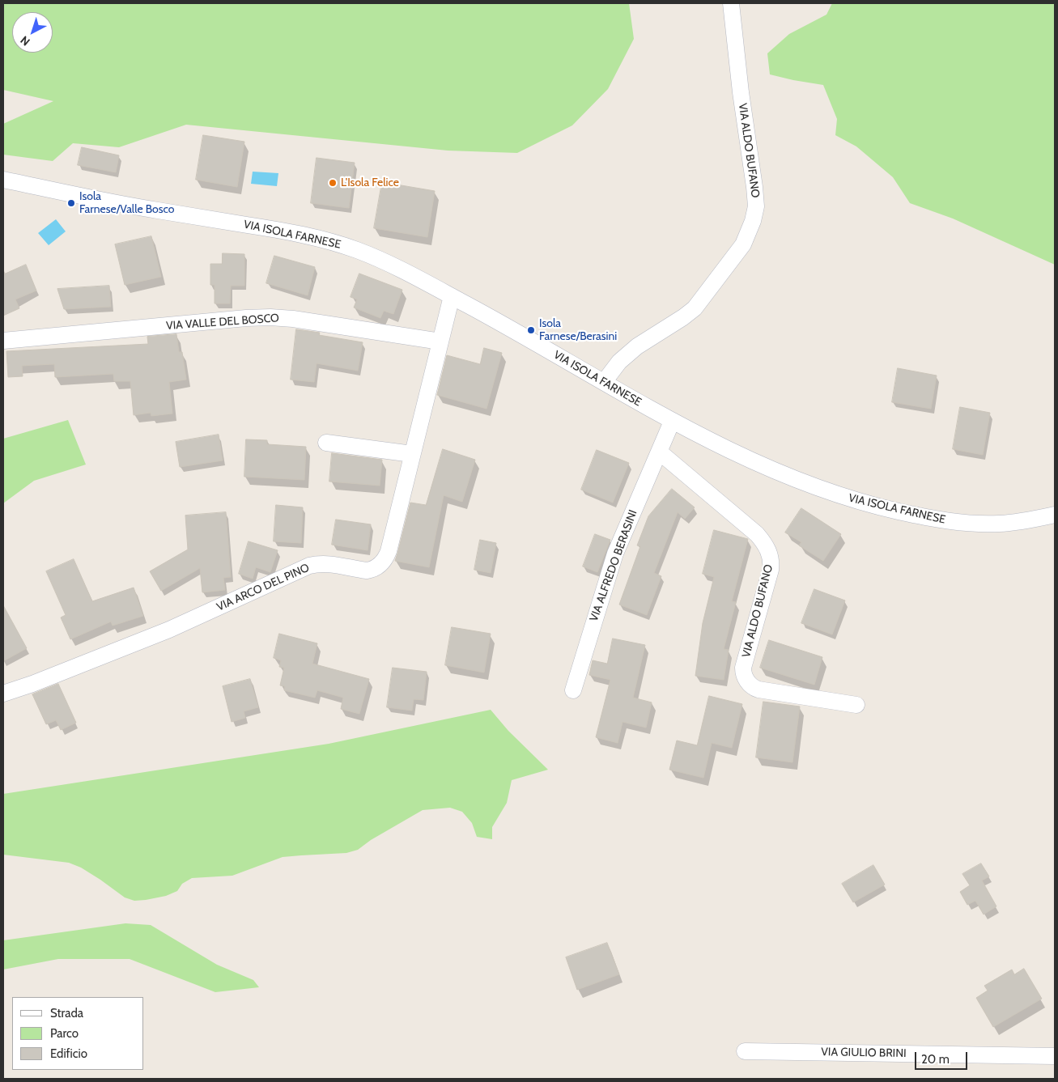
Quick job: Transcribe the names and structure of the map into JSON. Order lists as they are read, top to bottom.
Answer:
{
  "streets": {
    "street": [
      "VIA ALDO BUFANO",
      "VIA ISOLA FARNESE",
      "VIA VALLE DEL BOSCO",
      "VIA ALFREDO BERASINI",
      "VIA ARCO DEL PINO",
      "VIA GIULIO BRINI"
    ]
  },
  "crossings": [
    ["VIA ALDO BUFANO", "VIA ISOLA FARNESE"],
    ["VIA ALDO BUFANO", "VIA ALFREDO BERASINI"],
    ["VIA ISOLA FARNESE", "VIA ALFREDO BERASINI"],
    ["VIA ISOLA FARNESE", "VIA ARCO DEL PINO"],
    ["VIA VALLE DEL BOSCO", "VIA ARCO DEL PINO"]
  ],
  "places": ["L'Isola Felice", "Isola Farnese/Valle Bosco", "Isola Farnese/Berasini"],
  "legend": ["Strada", "Parco", "Edificio"],
  "scale_bar": "20 m",
  "north": "bottom left"
}
